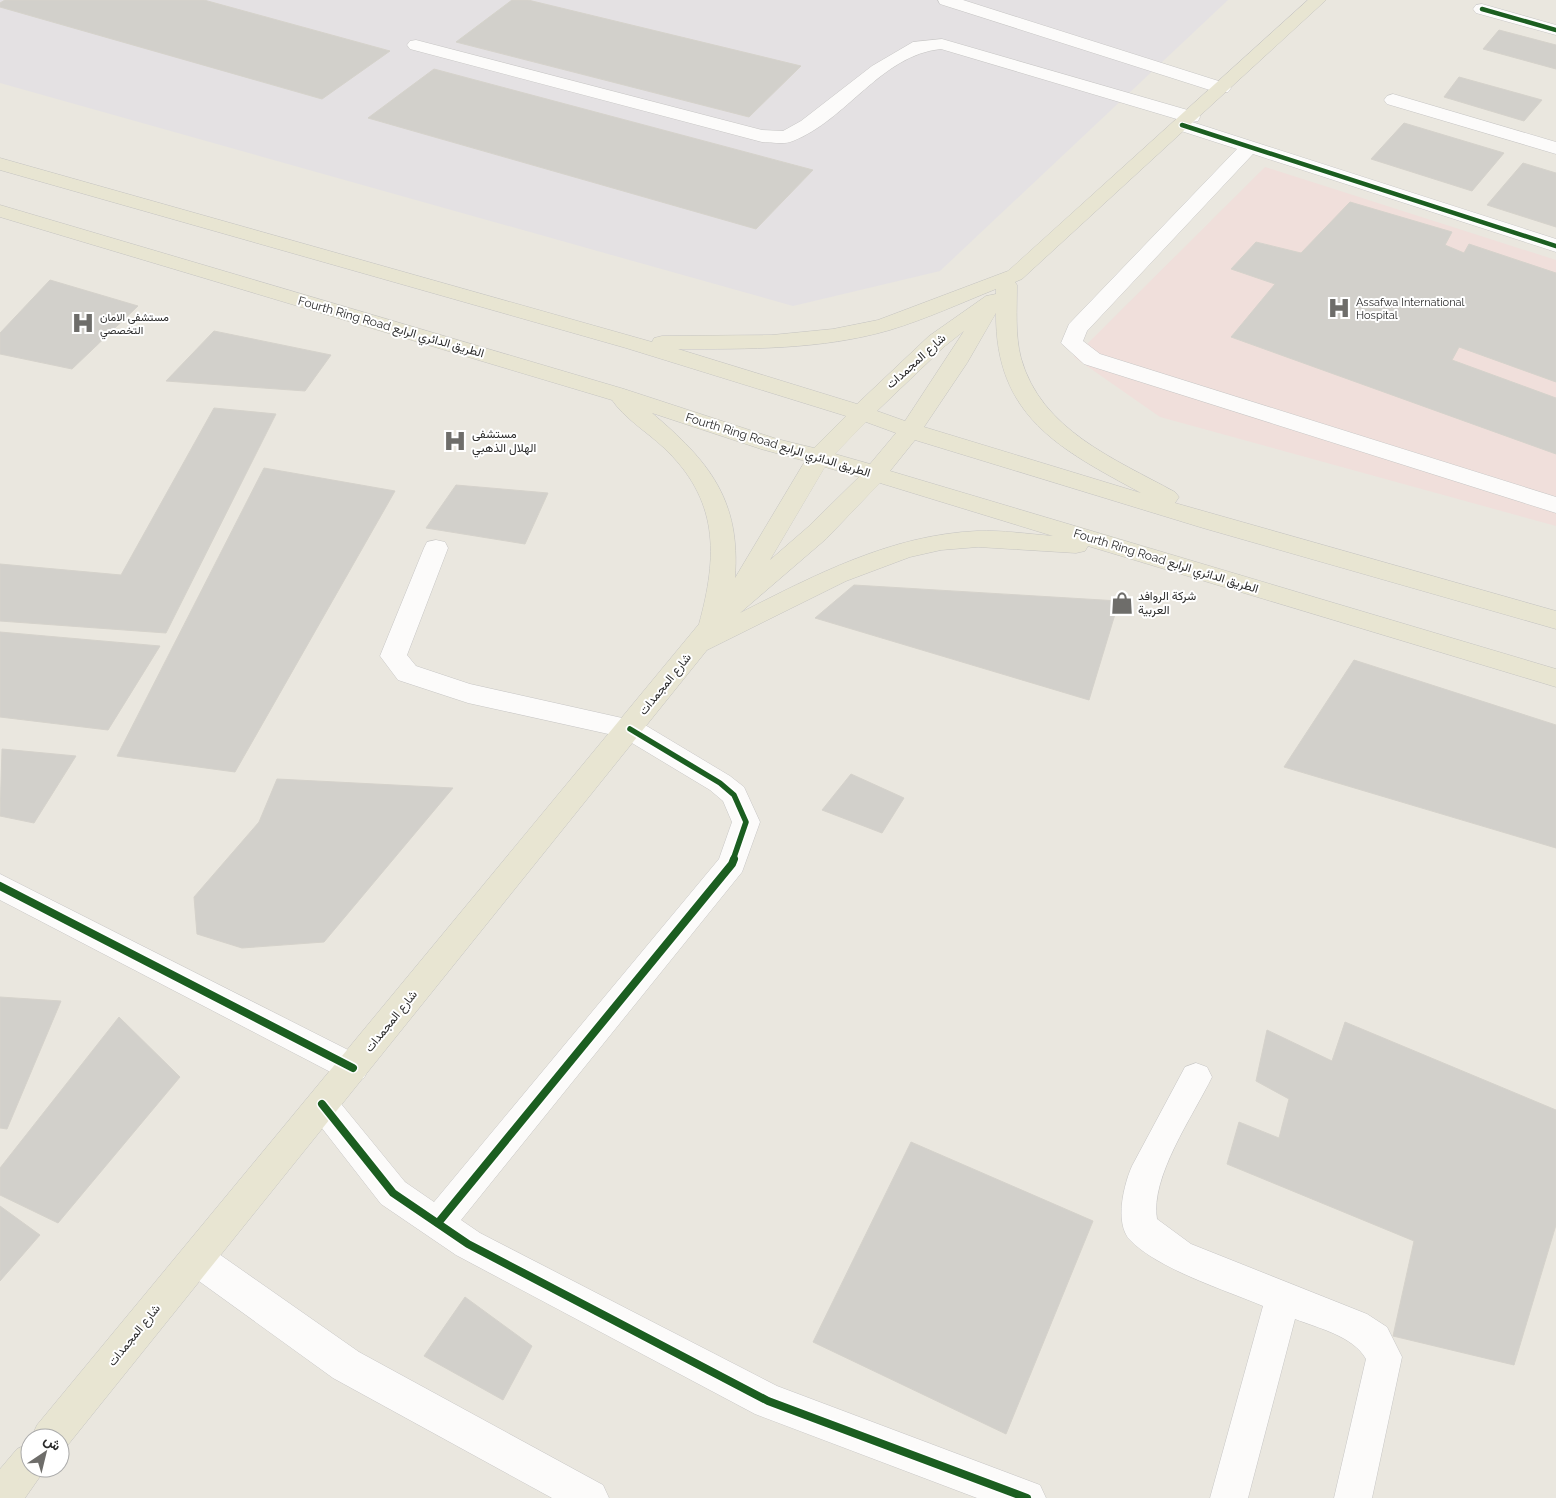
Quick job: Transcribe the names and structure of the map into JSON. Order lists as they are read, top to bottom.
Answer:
{
  "streets": {
    "main road": ["Fourth Ring Road الطريق الدائري الرابع", "شارع المجمدات"]
  },
  "crossings": [
    ["Fourth Ring Road الطريق الدائري الرابع", "شارع المجمدات"]
  ],
  "places": {
    "hospital": ["Assafwa International Hospital", "مستشفى الامان التخصصي", "مستشفى الهلال الذهبي"],
    "shop": ["شركة الروافد العربية"]
  },
  "north": "top right"
}
